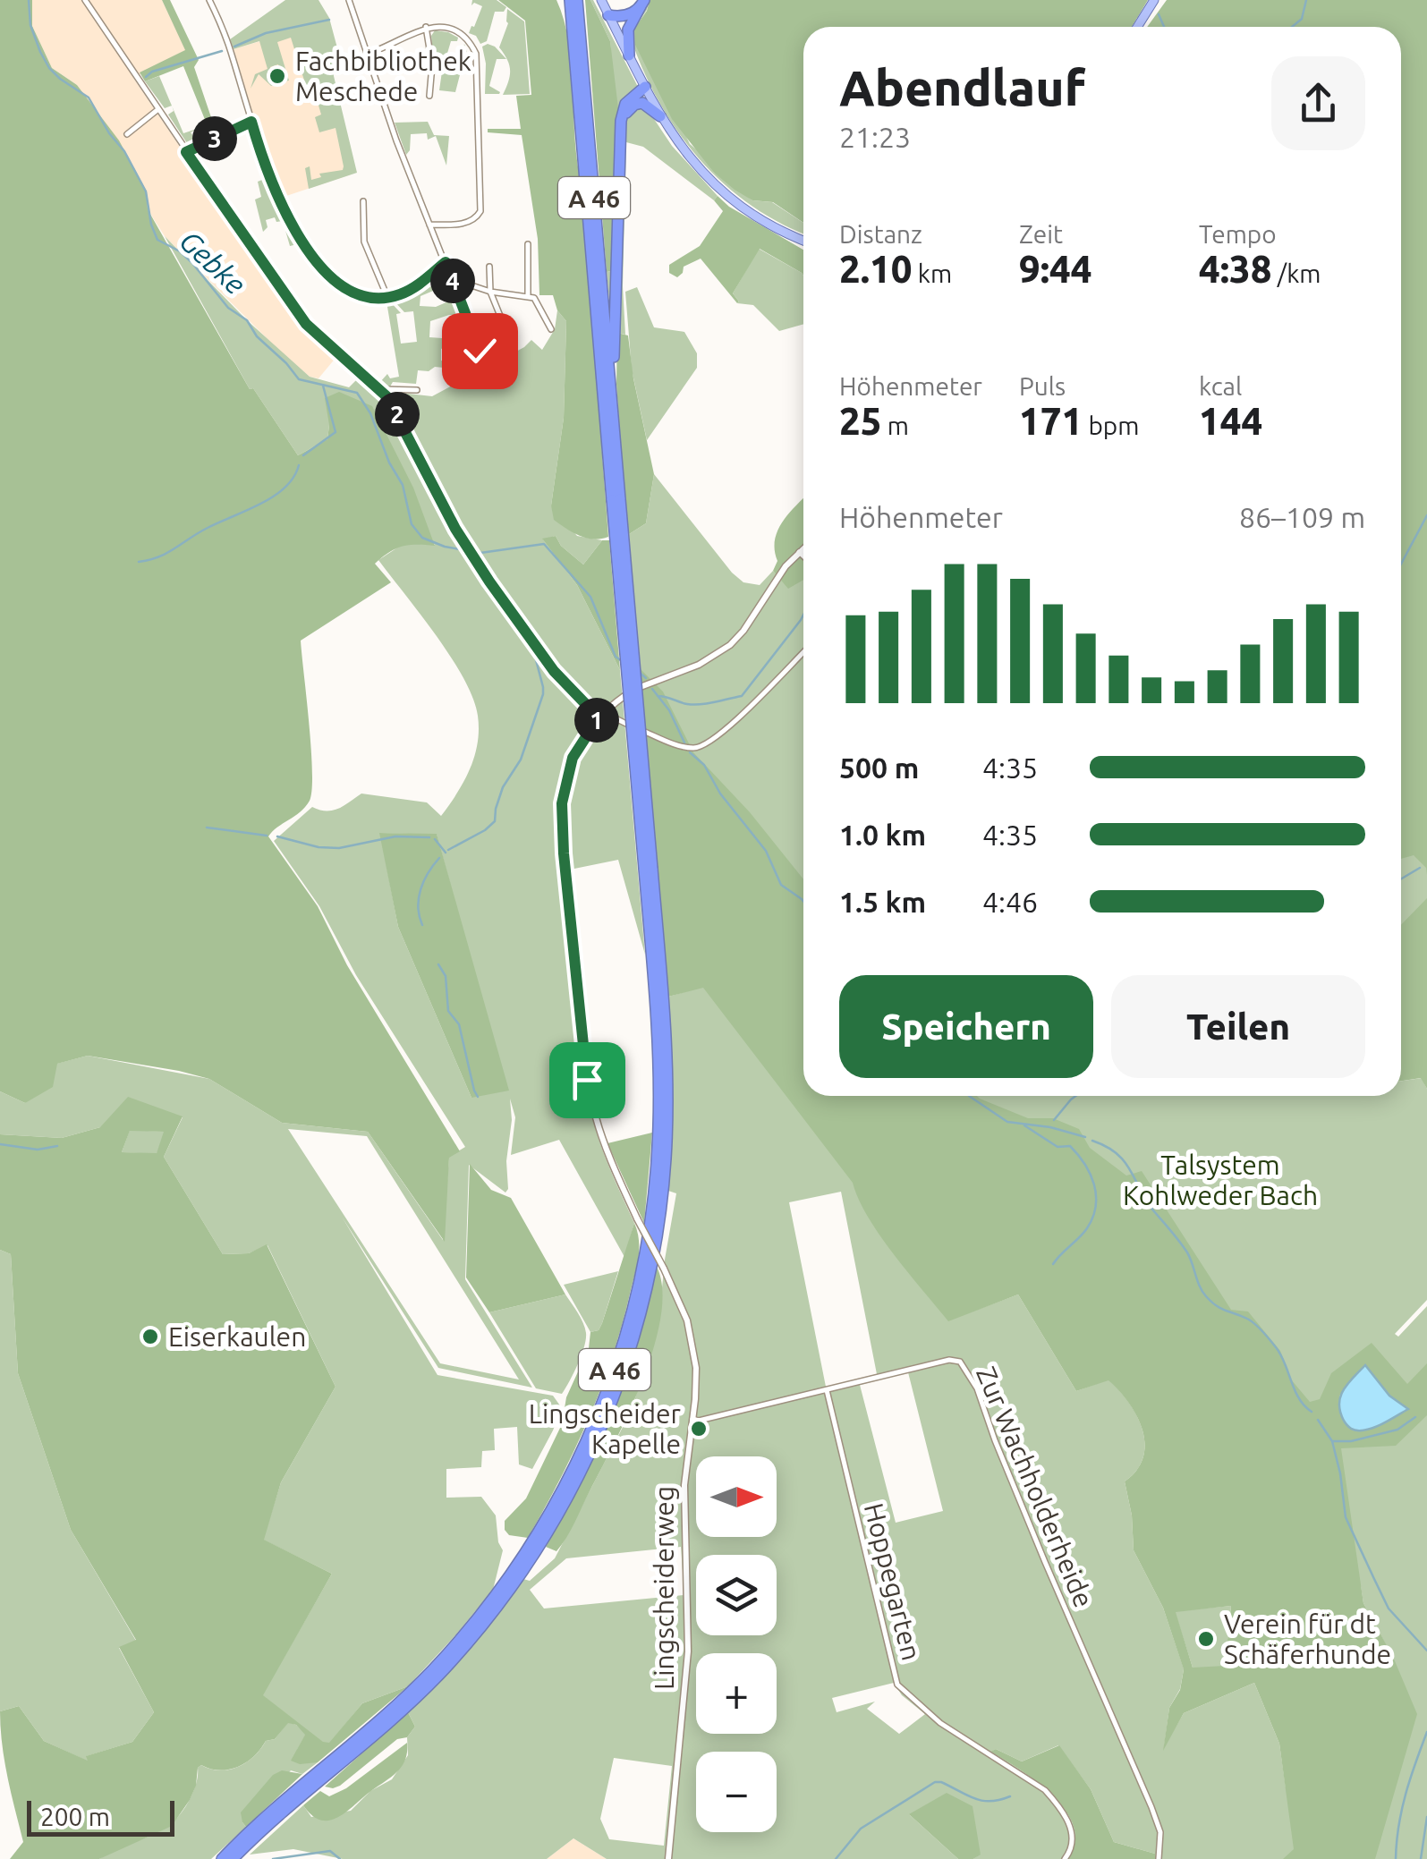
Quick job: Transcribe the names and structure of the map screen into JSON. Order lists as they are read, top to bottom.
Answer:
{
  "streets": {
    "highway": ["A 46"],
    "street": ["Zur Wachholderheide", "Hoppegarten", "Lingscheiderweg"]
  },
  "crossings": [
    ["Zur Wachholderheide", "Hoppegarten"],
    ["Zur Wachholderheide", "Lingscheiderweg"]
  ],
  "water": ["Gebke"],
  "parks": ["Talsystem Kohlweder Bach"],
  "places": [
    "Fachbibliothek Meschede",
    "Eiserkaulen",
    "Lingscheider Kapelle",
    "Verein für dt Schäferhunde"
  ],
  "scale_bar": "200 m",
  "north": "right",
  "page": {
    "heading": ["Abendlauf", "21:23"],
    "pins": [
      "3",
      "4",
      "2",
      "1"
    ],
    "stats": [
      ["Distanz", "2.10 km"],
      ["Zeit", "9:44"],
      ["Tempo", "4:38 /km"],
      ["Höhenmeter", "25 m"],
      ["Puls", "171 bpm"],
      ["kcal", "144"]
    ],
    "chart": ["Höhenmeter", "86–109 m"],
    "list": [
      {
        "name": "500 m",
        "note": "4:35"
      },
      {
        "name": "1.0 km",
        "note": "4:35"
      },
      {
        "name": "1.5 km",
        "note": "4:46"
      }
    ],
    "buttons": ["Speichern", "Teilen"],
    "map_buttons": ["+", "−"],
    "scale": "200 m"
  }
}
